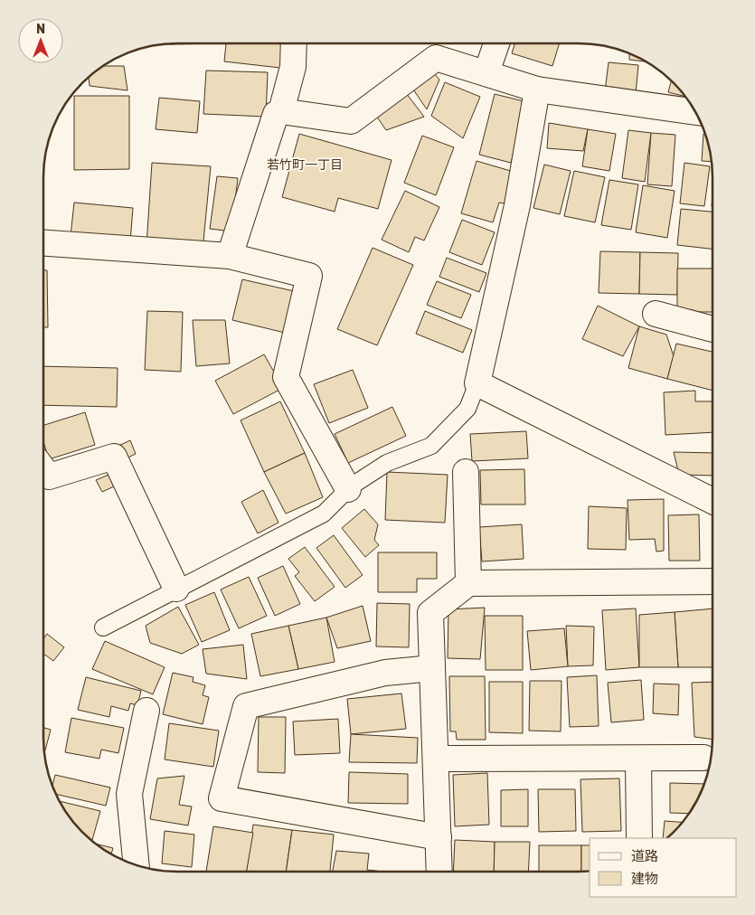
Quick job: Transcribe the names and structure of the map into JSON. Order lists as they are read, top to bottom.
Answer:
{
  "districts": ["若竹町一丁目"],
  "legend": ["道路", "建物"],
  "north": "top"
}
